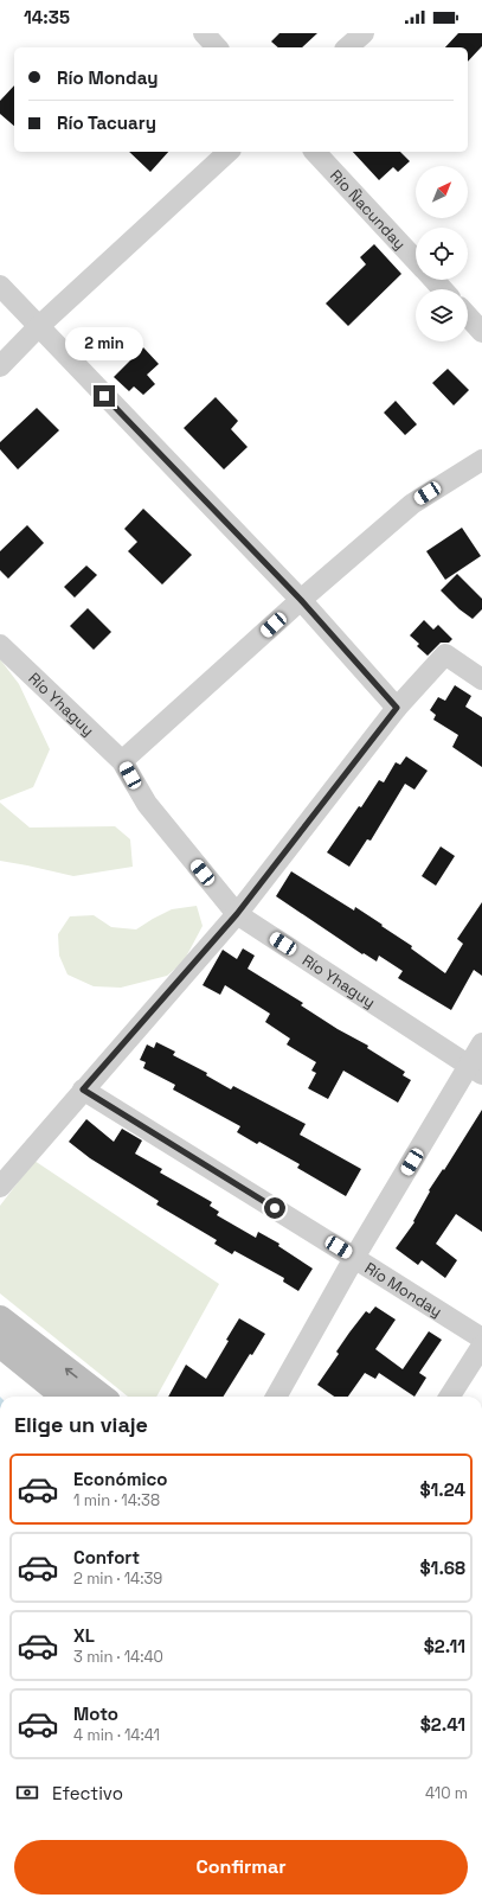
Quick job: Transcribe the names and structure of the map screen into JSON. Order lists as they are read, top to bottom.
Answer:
{
  "streets": {
    "street": ["Río Ñacunday", "Río Yhaguy", "Río Monday"]
  },
  "north": "top right",
  "page": {
    "status": "14:35",
    "banner": ["Río Monday", "Río Tacuary"],
    "bubble": "2 min",
    "heading": "Elige un viaje",
    "list": [
      {
        "name": "Económico",
        "note": "1 min · 14:38",
        "value": "$1.24"
      },
      {
        "name": "Confort",
        "note": "2 min · 14:39",
        "value": "$1.68"
      },
      {
        "name": "XL",
        "note": "3 min · 14:40",
        "value": "$2.11"
      },
      {
        "name": "Moto",
        "note": "4 min · 14:41",
        "value": "$2.41"
      }
    ],
    "pay": ["Efectivo", "410 m"],
    "buttons": "Confirmar"
  }
}
